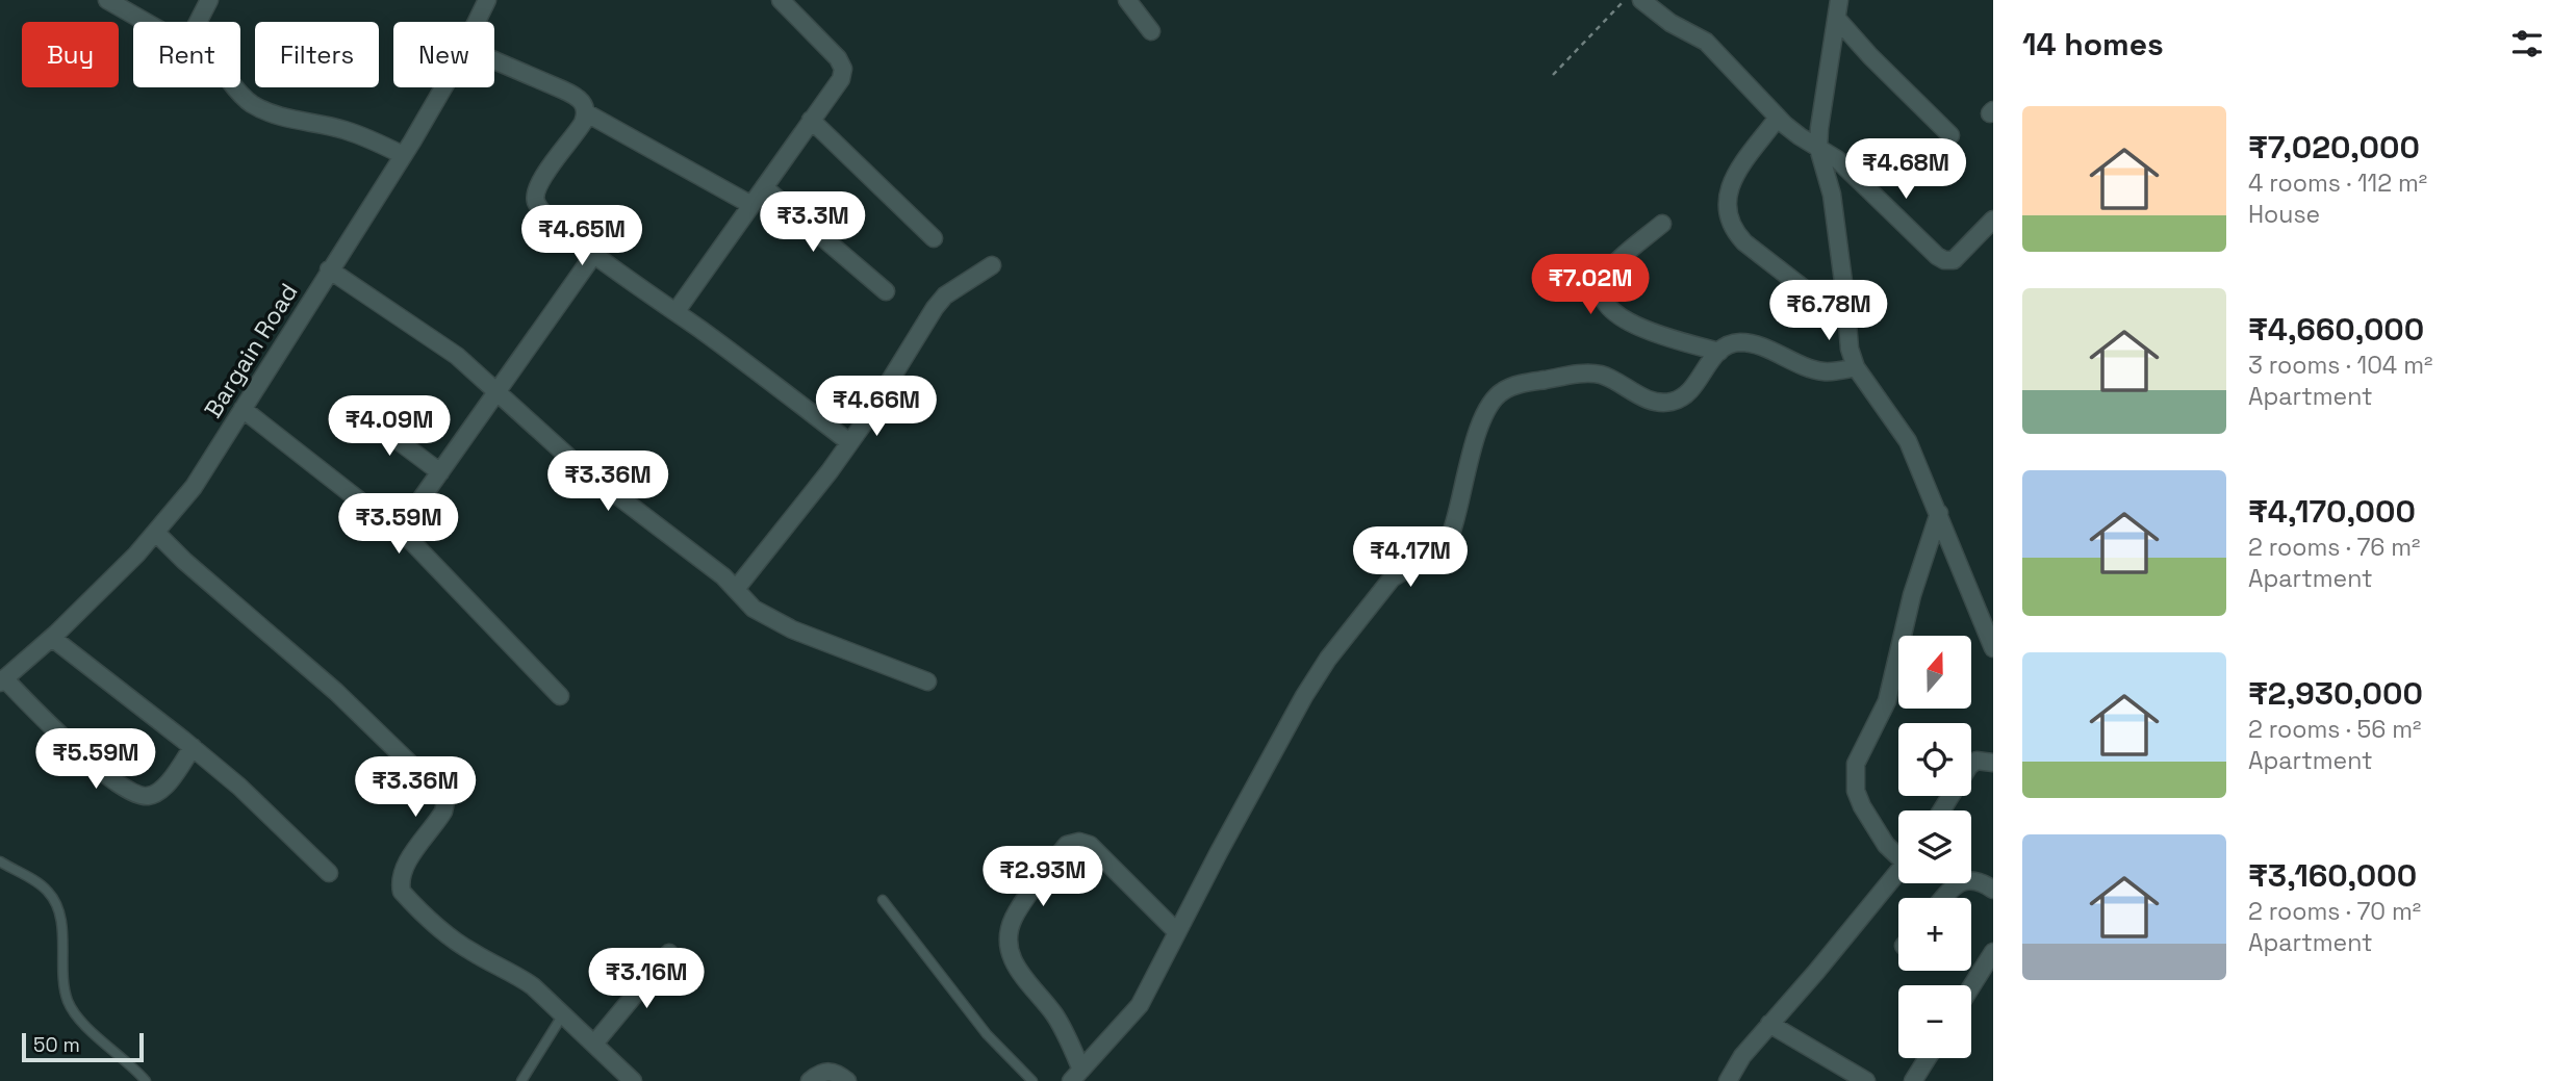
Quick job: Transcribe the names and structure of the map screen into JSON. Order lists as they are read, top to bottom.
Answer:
{
  "streets": {
    "street": ["Bargain Road"]
  },
  "scale_bar": "50 m",
  "north": "top",
  "page": {
    "heading": "14 homes",
    "chip": [
      "Buy",
      "Rent",
      "Filters",
      "New"
    ],
    "list": [
      {
        "name": "₹7,020,000",
        "note": "4 rooms · 112 m² · House"
      },
      {
        "name": "₹4,660,000",
        "note": "3 rooms · 104 m² · Apartment"
      },
      {
        "name": "₹4,170,000",
        "note": "2 rooms · 76 m² · Apartment"
      },
      {
        "name": "₹2,930,000",
        "note": "2 rooms · 56 m² · Apartment"
      },
      {
        "name": "₹3,160,000",
        "note": "2 rooms · 70 m² · Apartment"
      }
    ],
    "price": [
      "₹4.68M",
      "₹3.3M",
      "₹4.65M",
      "₹7.02M",
      "₹6.78M",
      "₹4.66M",
      "₹4.09M",
      "₹3.36M",
      "₹3.59M",
      "₹4.17M",
      "₹5.59M",
      "₹3.36M",
      "₹2.93M",
      "₹3.16M"
    ],
    "map_buttons": ["+", "−"],
    "scale": "50 m"
  }
}
